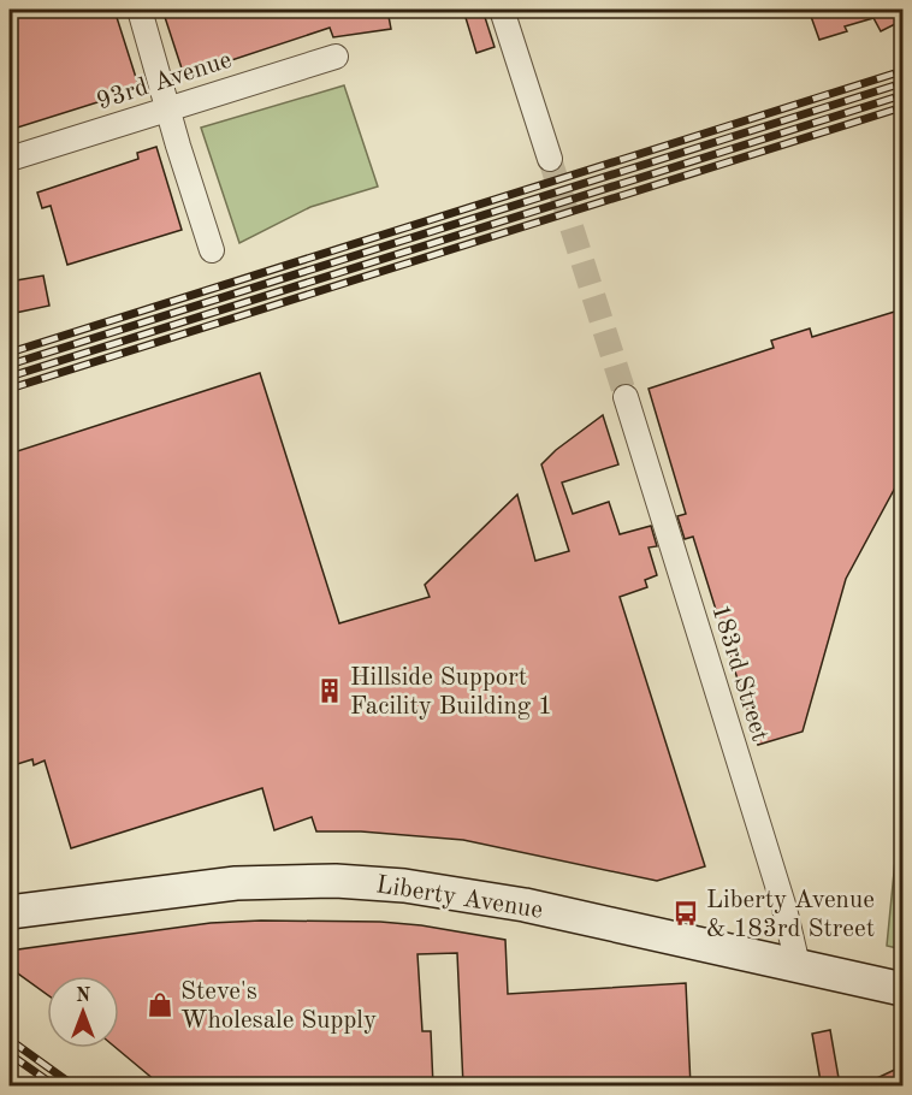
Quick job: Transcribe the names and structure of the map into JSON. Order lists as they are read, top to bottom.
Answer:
{
  "streets": {
    "main road": ["Liberty Avenue"],
    "street": ["93rd Avenue", "183rd Street"]
  },
  "crossings": [
    ["183rd Street", "Liberty Avenue"]
  ],
  "places": {
    "building": ["Hillside Support Facility Building 1"],
    "bus stop": ["Liberty Avenue & 183rd Street"],
    "shop": ["Steve's Wholesale Supply"]
  },
  "north": "top"
}
